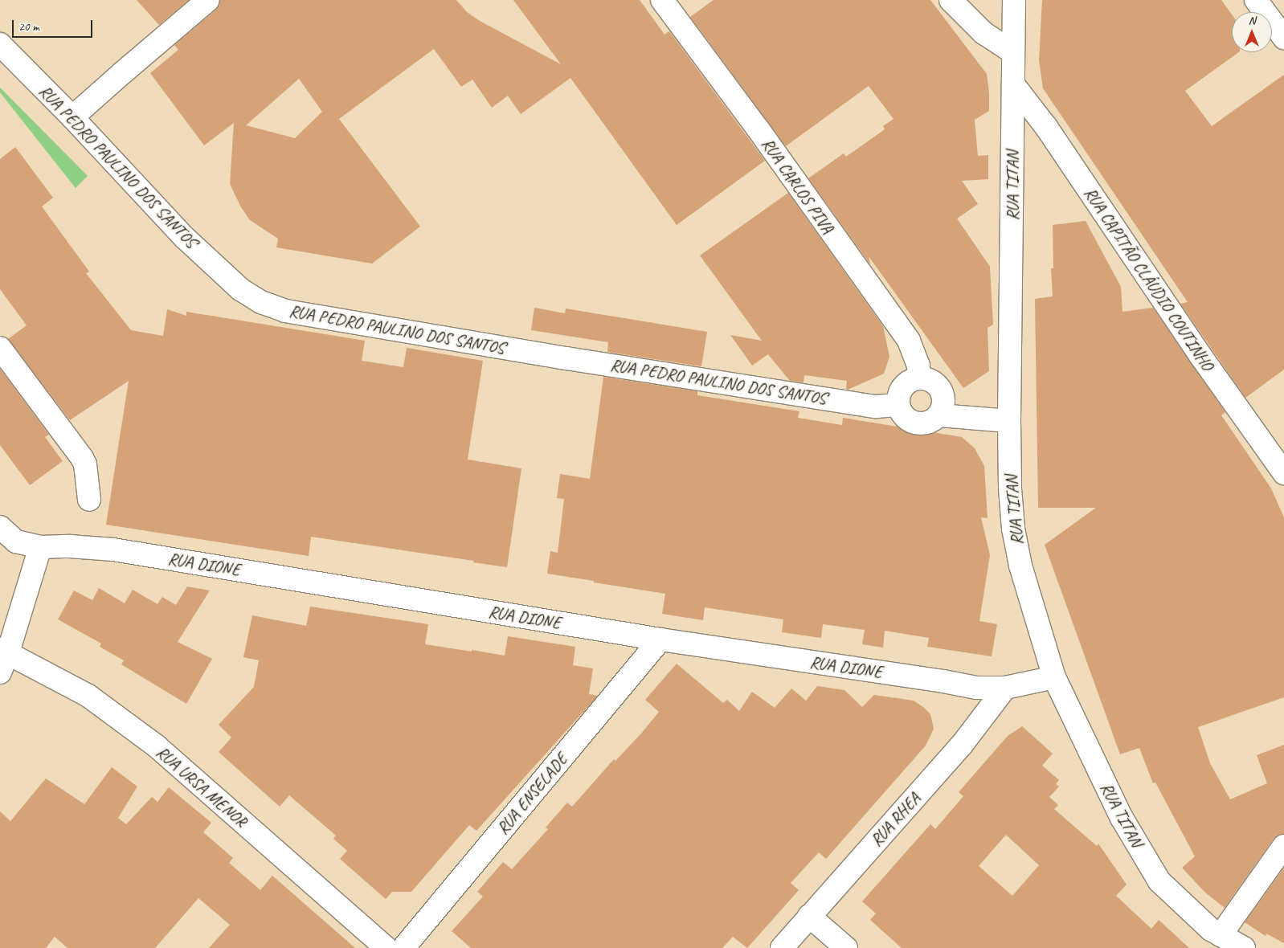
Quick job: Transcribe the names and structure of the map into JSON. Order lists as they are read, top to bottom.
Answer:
{
  "streets": {
    "street": [
      "RUA PEDRO PAULINO DOS SANTOS",
      "RUA CARLOS PIVA",
      "RUA TITAN",
      "RUA CAPITÃO CLÁUDIO COUTINHO",
      "RUA DIONE",
      "RUA URSA MENOR",
      "RUA ENSELADE",
      "RUA RHEA"
    ]
  },
  "crossings": [
    ["RUA PEDRO PAULINO DOS SANTOS", "RUA CARLOS PIVA"],
    ["RUA TITAN", "RUA CAPITÃO CLÁUDIO COUTINHO"],
    ["RUA TITAN", "RUA DIONE"],
    ["RUA DIONE", "RUA ENSELADE"],
    ["RUA DIONE", "RUA RHEA"]
  ],
  "scale_bar": "20 m",
  "north": "top"
}
